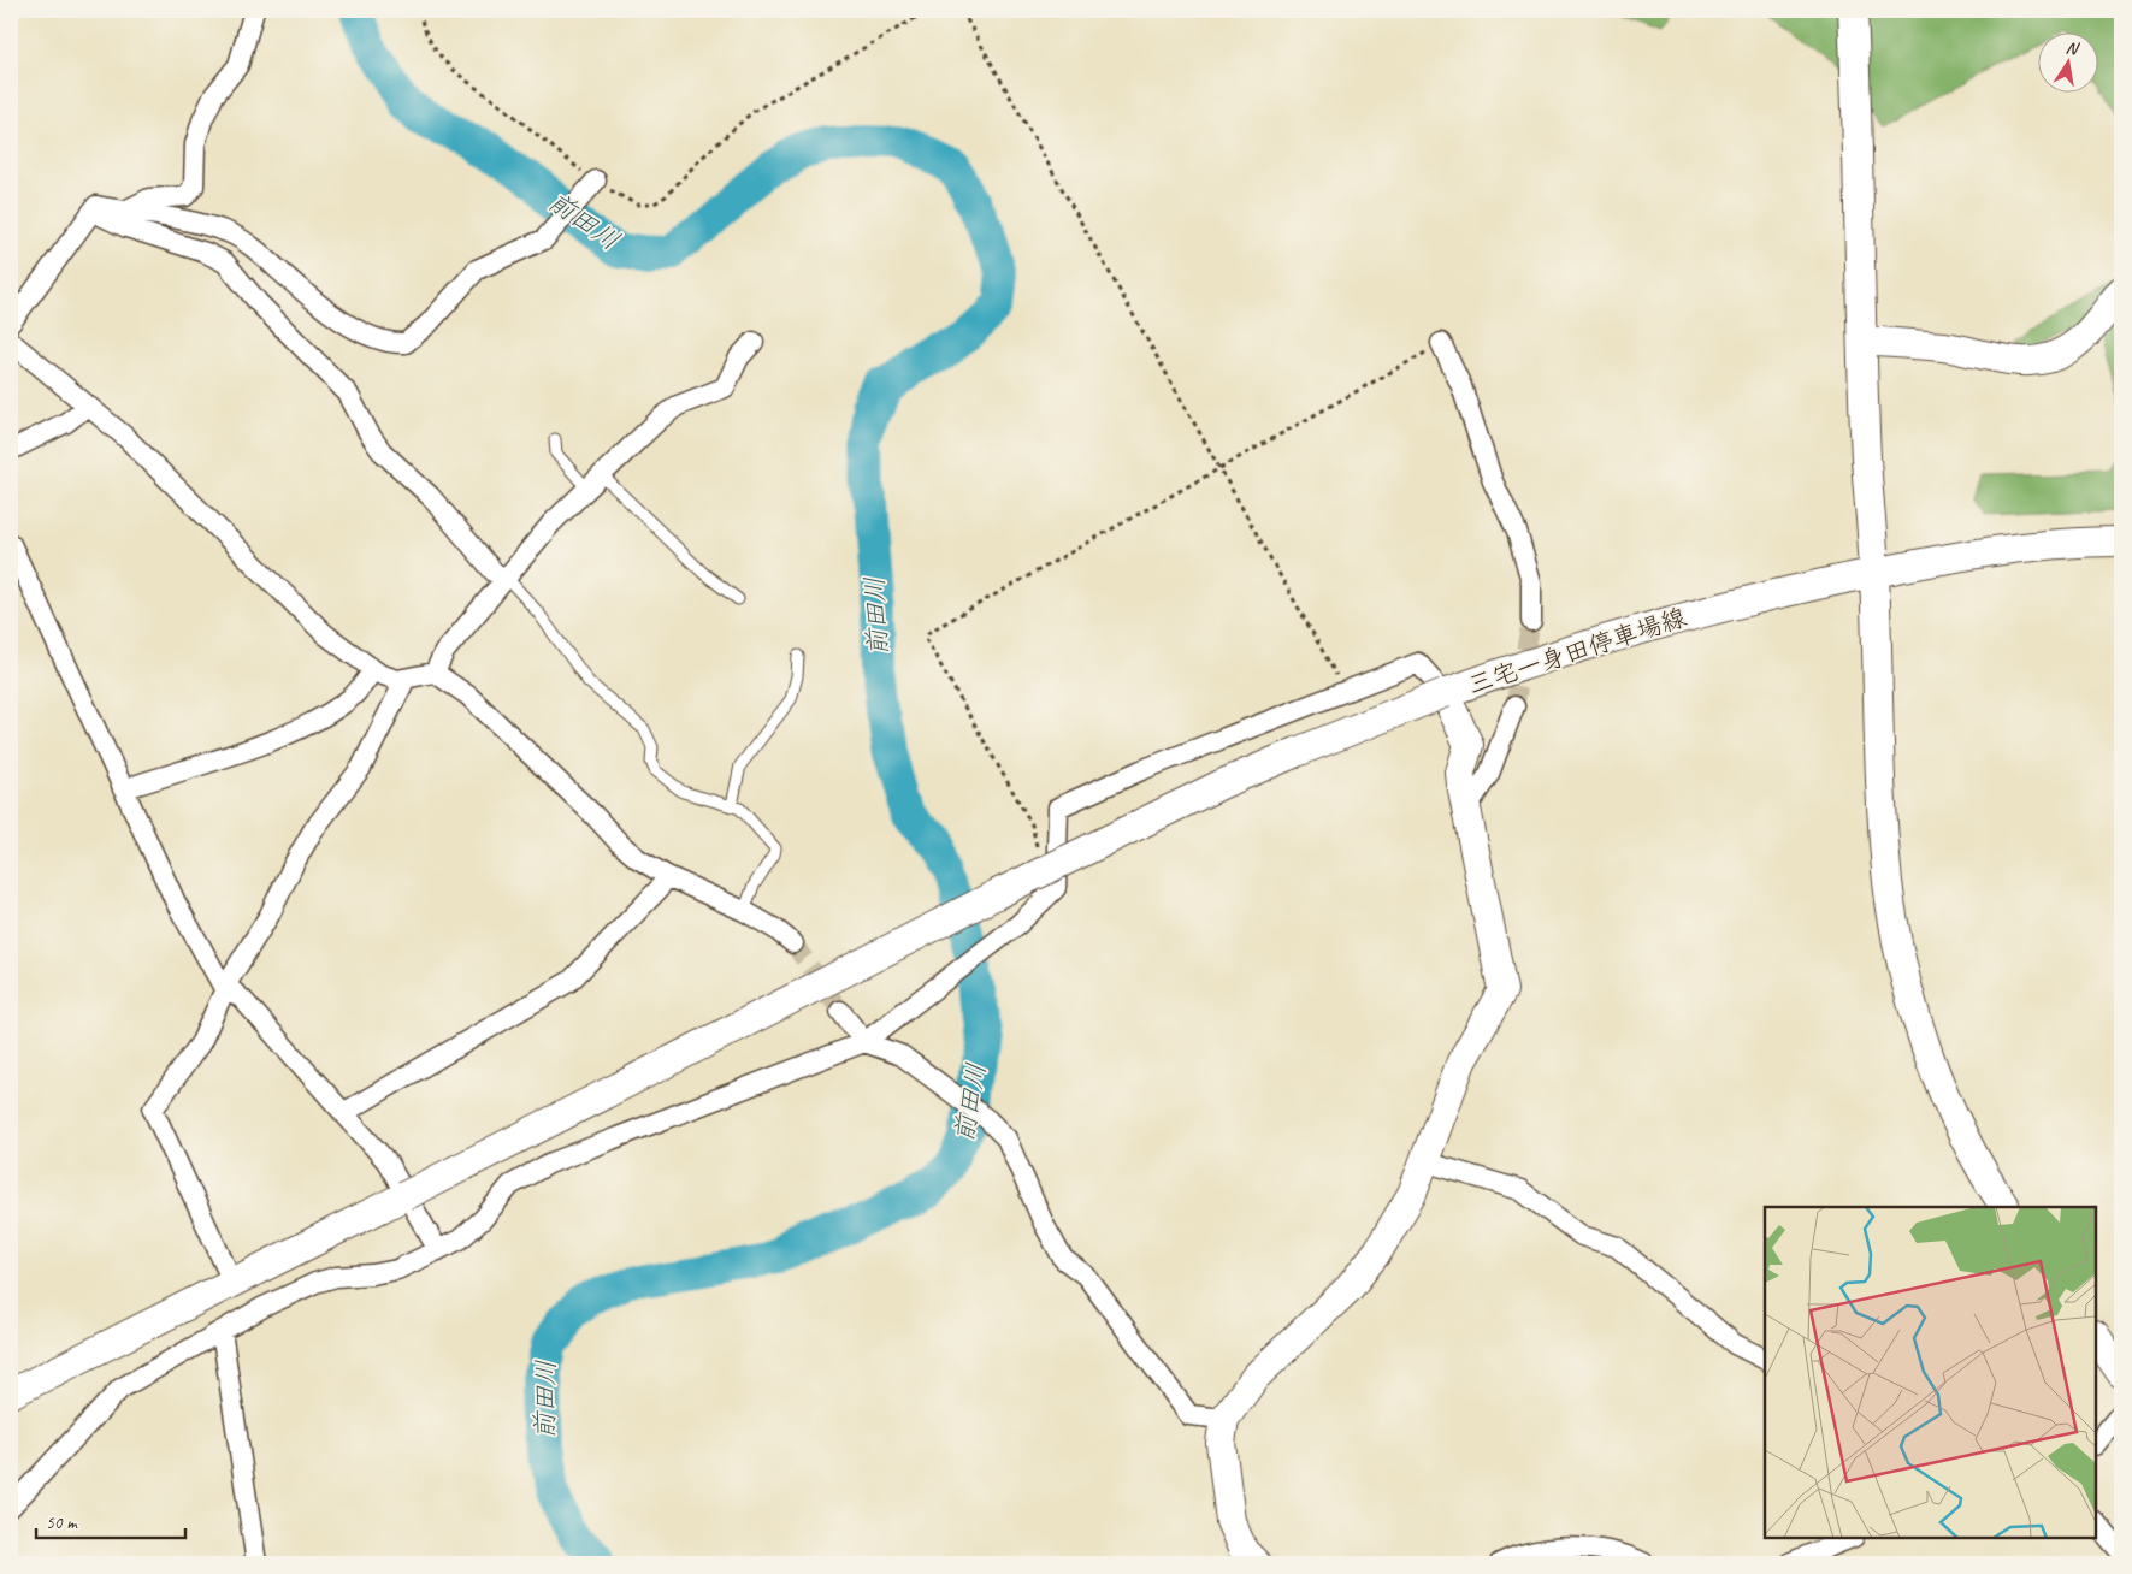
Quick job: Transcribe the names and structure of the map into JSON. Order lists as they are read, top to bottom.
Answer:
{
  "streets": {
    "street": ["三宅一身田停車場線"]
  },
  "water": ["前田川"],
  "scale_bar": "50 m",
  "north": "top"
}
